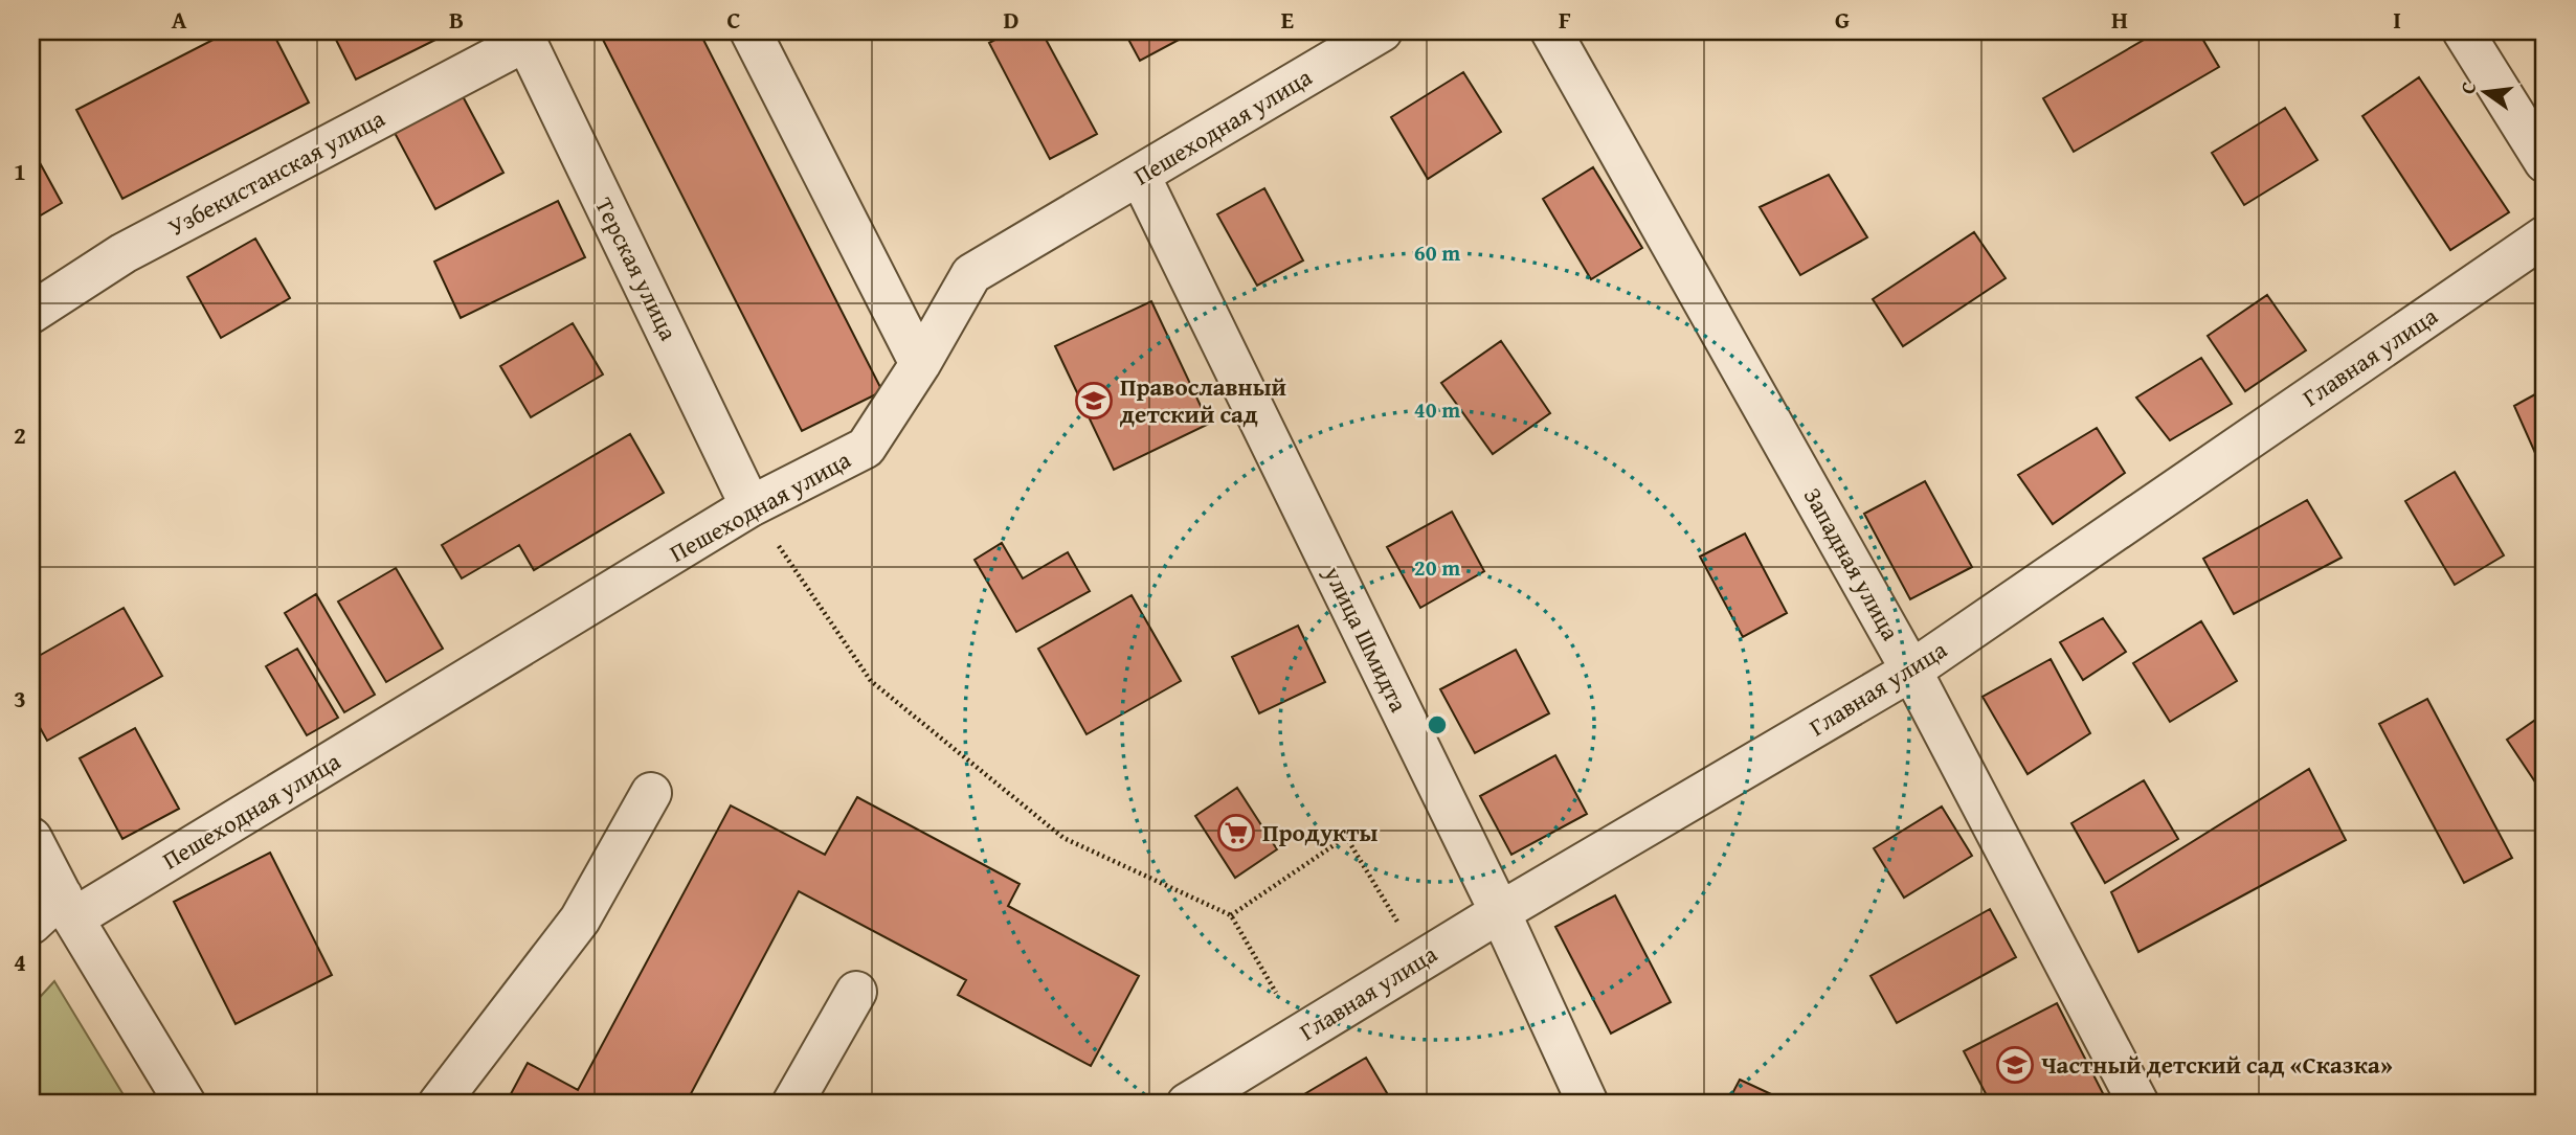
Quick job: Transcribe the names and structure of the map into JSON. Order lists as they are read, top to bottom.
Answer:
{
  "streets": {
    "street": [
      "Пешеходная улица",
      "Узбекистанская улица",
      "Терская улица",
      "Главная улица",
      "Западная улица",
      "улица Шмидта"
    ]
  },
  "crossings": [
    ["Пешеходная улица", "Терская улица"],
    ["Пешеходная улица", "улица Шмидта"],
    ["Узбекистанская улица", "Терская улица"],
    ["Главная улица", "Западная улица"],
    ["Главная улица", "улица Шмидта"]
  ],
  "places": {
    "school or university": ["Православный детский сад", "Частный детский сад «Сказка»"],
    "supermarket": ["Продукты"]
  },
  "north": "left",
  "grid": {
    "columns": [
      "A",
      "B",
      "C",
      "D",
      "E",
      "F",
      "G",
      "H",
      "I"
    ],
    "rows": [
      "1",
      "2",
      "3",
      "4"
    ]
  },
  "rings": ["60 m", "40 m", "20 m"]
}
